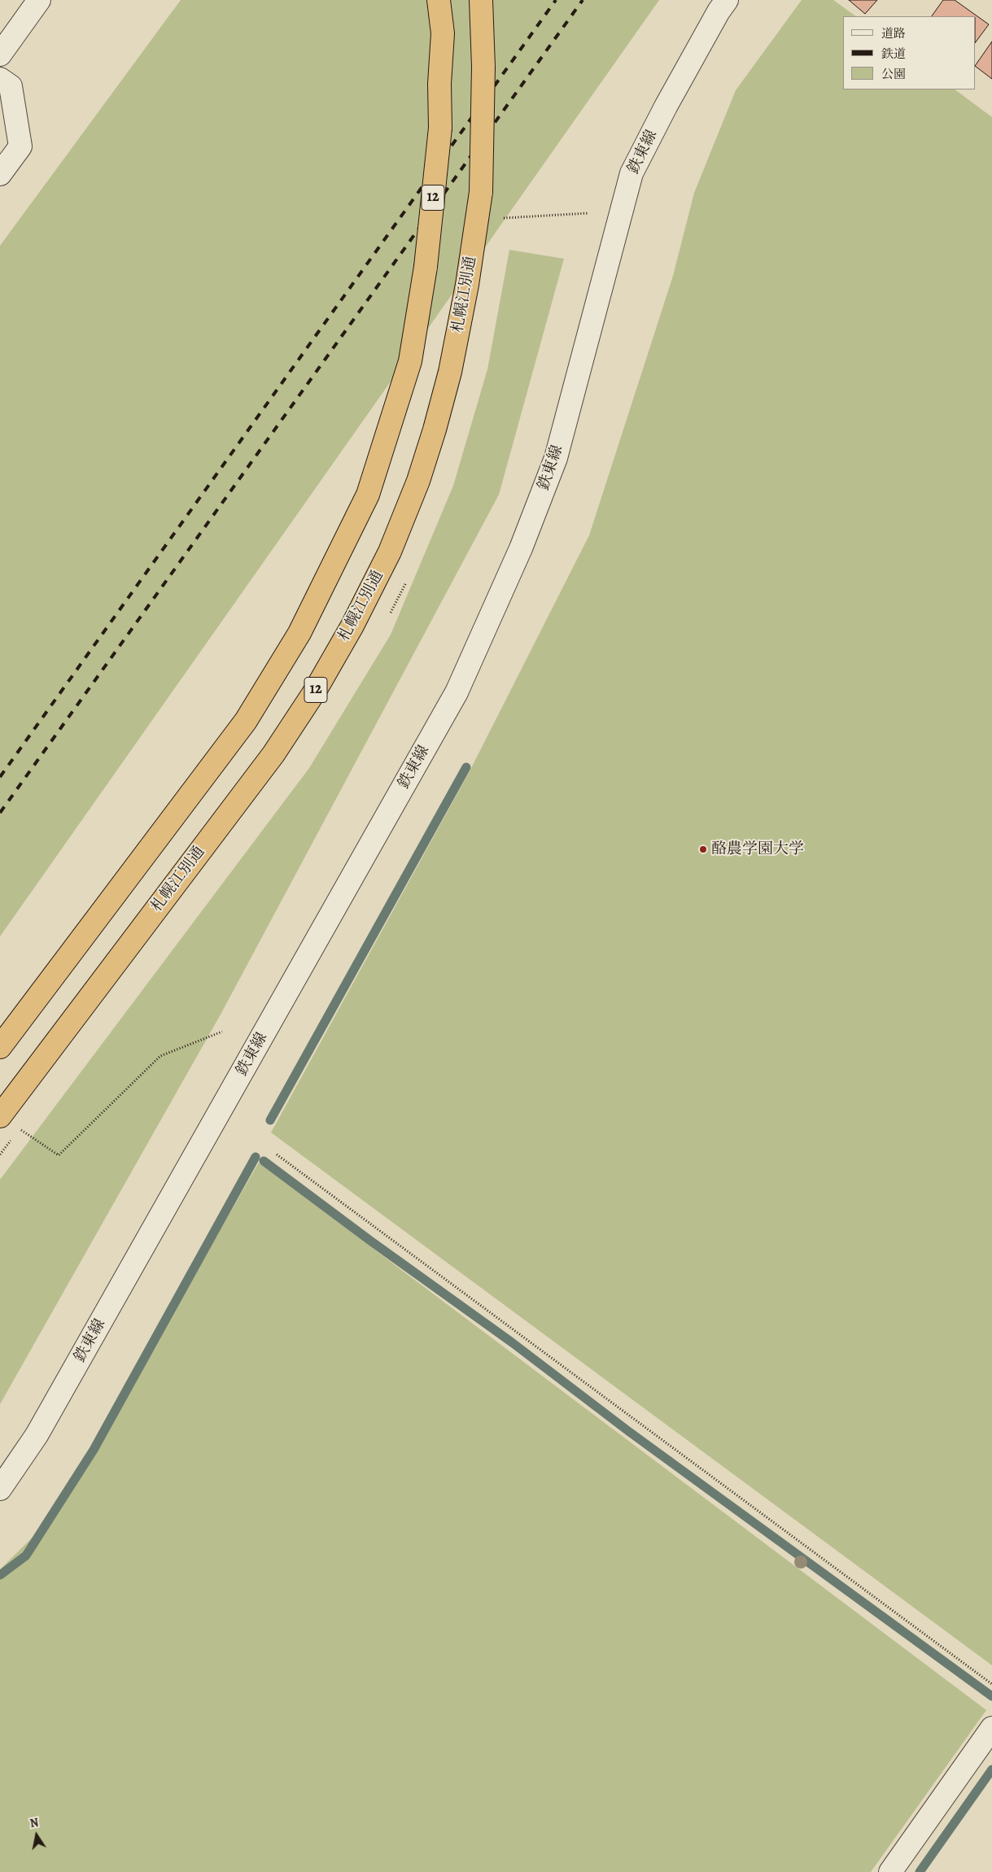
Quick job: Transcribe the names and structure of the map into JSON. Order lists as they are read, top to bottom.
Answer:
{
  "streets": {
    "highway": ["12", "札幌江別通"],
    "street": ["鉄東線"]
  },
  "places": ["酪農学園大学"],
  "legend": ["道路", "鉄道", "公園"],
  "north": "top"
}
